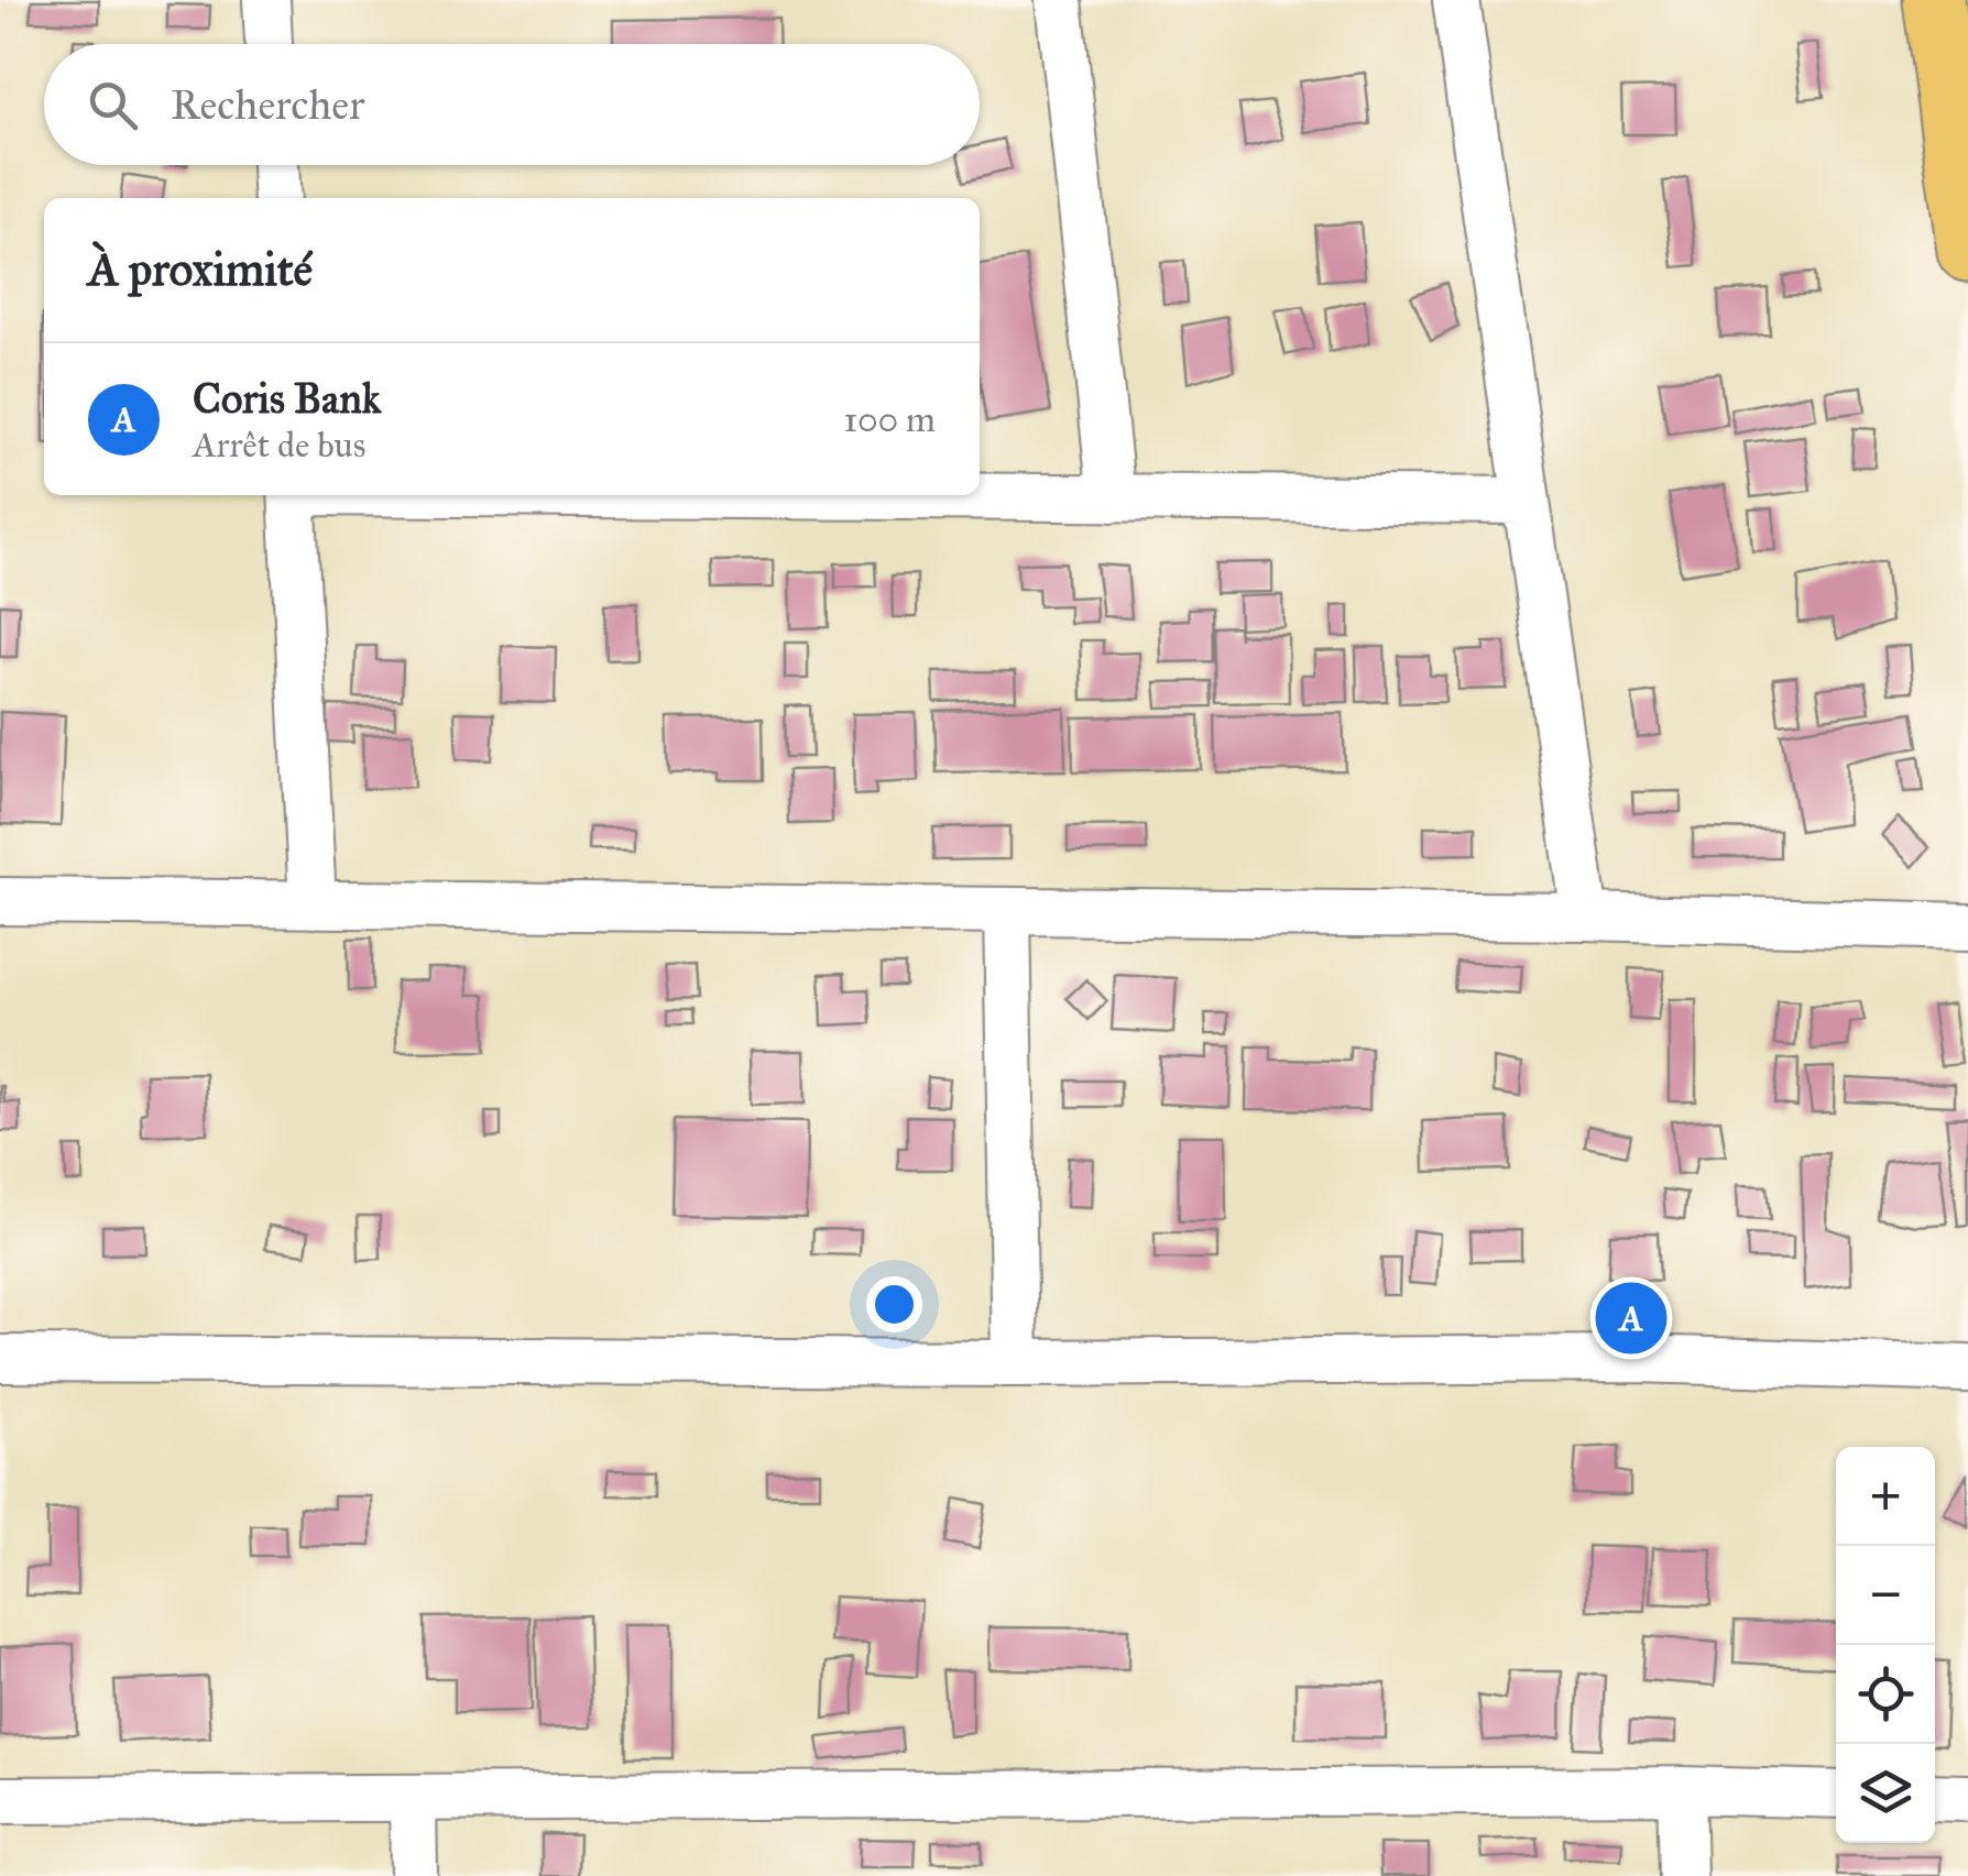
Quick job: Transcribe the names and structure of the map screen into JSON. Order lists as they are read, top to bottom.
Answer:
{
  "page": {
    "search": "Rechercher",
    "heading": "À proximité",
    "list": [
      {
        "mark": "A",
        "name": "Coris Bank",
        "note": "Arrêt de bus",
        "value": "100 m"
      }
    ],
    "pins": "A",
    "map_buttons": ["+", "−"]
  }
}
